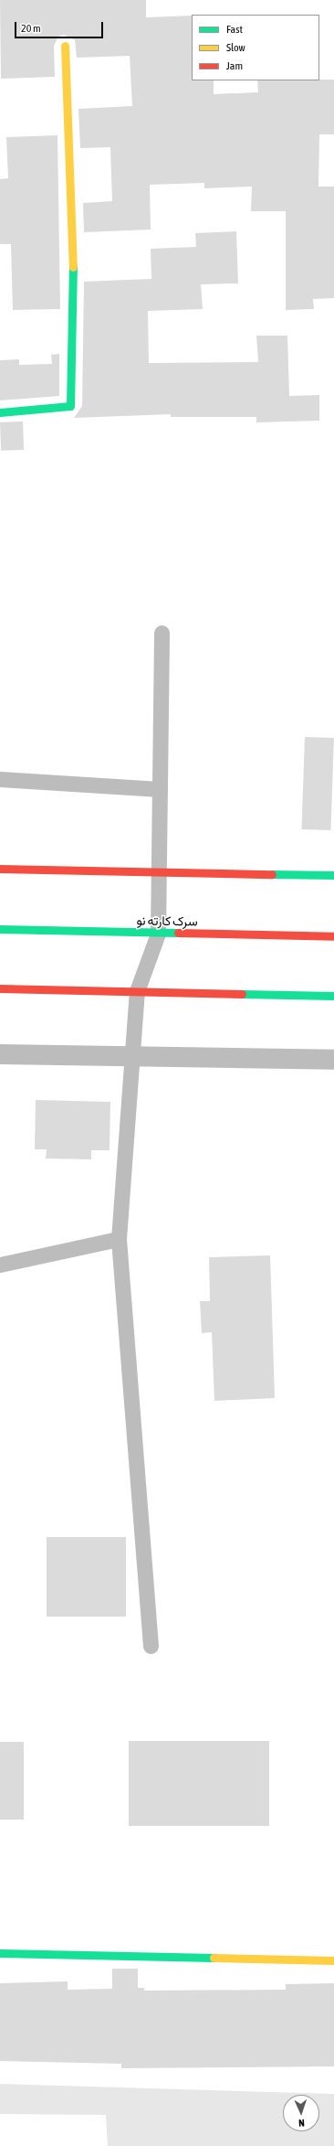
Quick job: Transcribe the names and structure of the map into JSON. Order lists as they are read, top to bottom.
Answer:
{
  "streets": {
    "main road": ["سرک کارته نو"]
  },
  "legend": ["Fast", "Slow", "Jam"],
  "scale_bar": "20 m",
  "north": "bottom"
}
